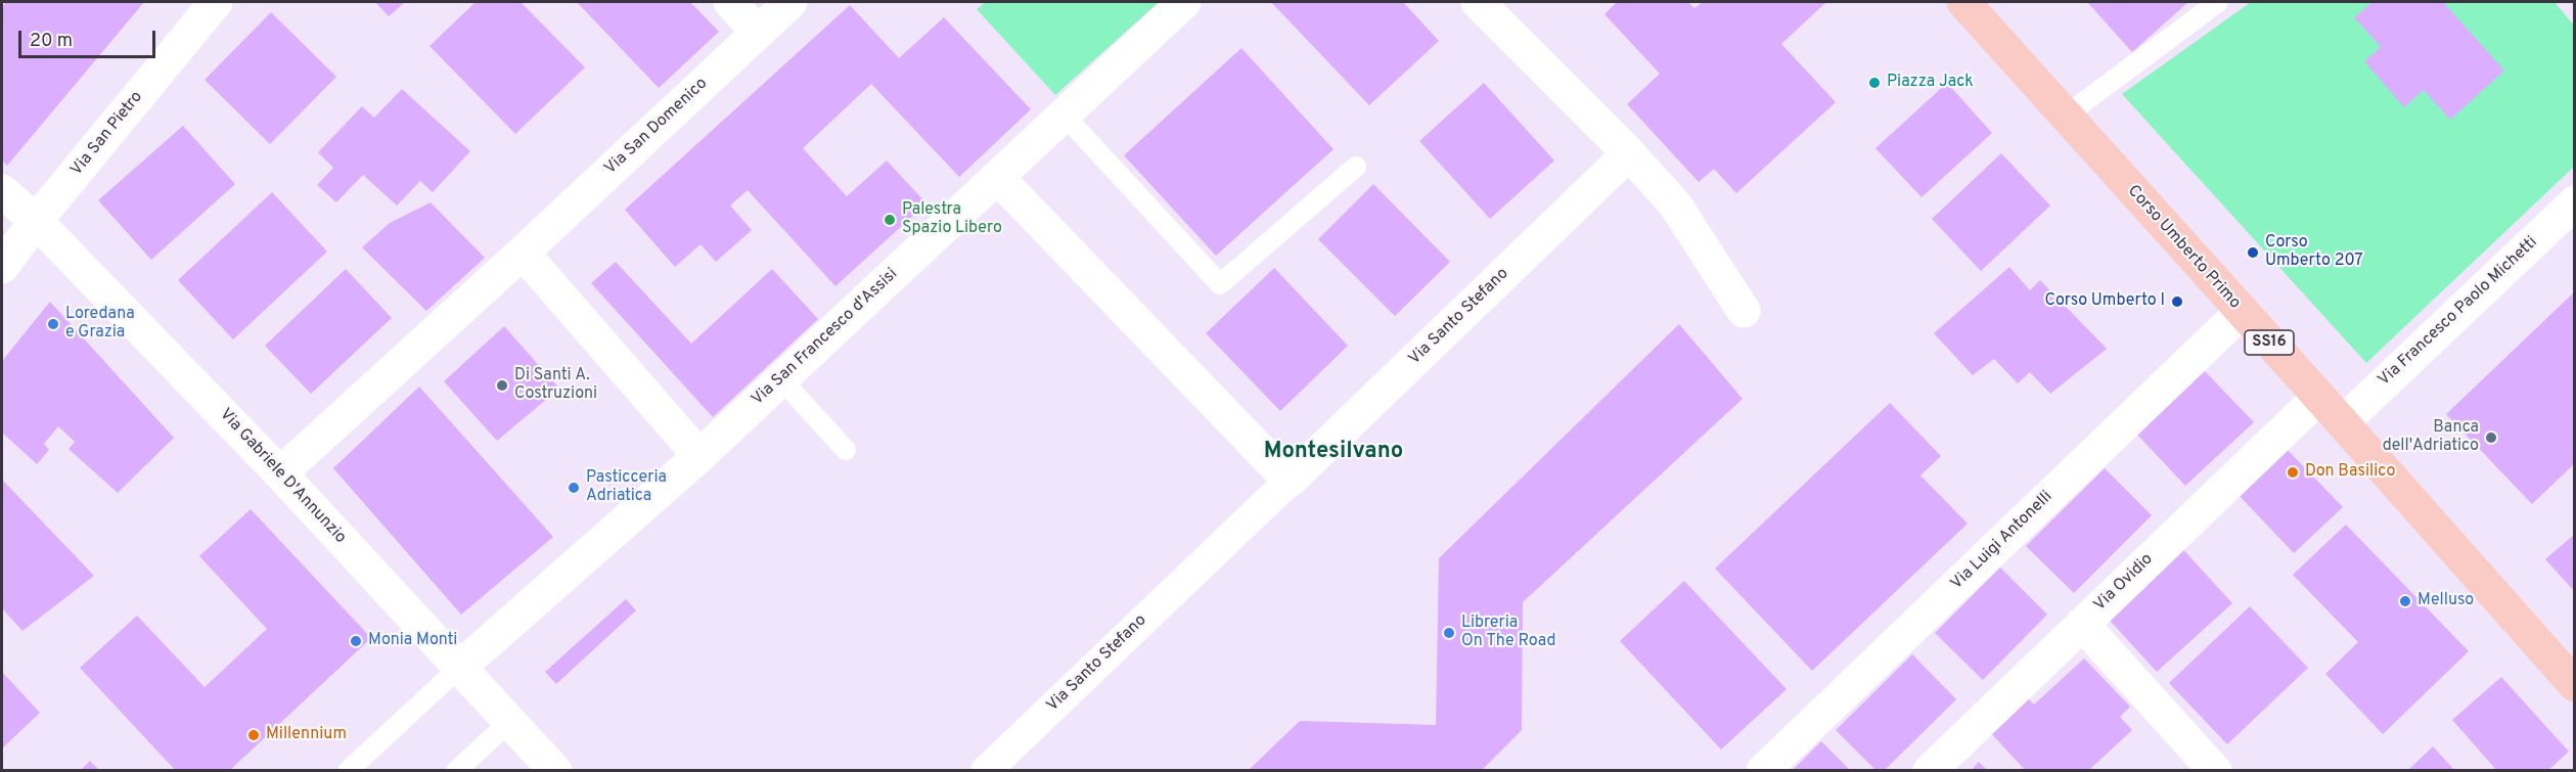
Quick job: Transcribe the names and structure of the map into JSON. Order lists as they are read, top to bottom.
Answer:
{
  "streets": {
    "main road": ["Corso Umberto Primo", "SS16"],
    "street": [
      "Via San Domenico",
      "Via San Pietro",
      "Via Francesco Paolo Michetti",
      "Via Santo Stefano",
      "Via San Francesco d'Assisi",
      "Via Gabriele D'Annunzio",
      "Via Luigi Antonelli",
      "Via Ovidio"
    ]
  },
  "crossings": [
    ["Via San Domenico", "Via Gabriele D'Annunzio"],
    ["Via San Pietro", "Via Gabriele D'Annunzio"],
    ["Corso Umberto Primo", "Via Francesco Paolo Michetti"],
    ["Corso Umberto Primo", "Via Luigi Antonelli"],
    ["Corso Umberto Primo", "Via Ovidio"],
    ["Via San Francesco d'Assisi", "Via Gabriele D'Annunzio"]
  ],
  "districts": ["Montesilvano"],
  "places": [
    "Piazza Jack",
    "Palestra Spazio Libero",
    "Corso Umberto 207",
    "Corso Umberto I",
    "Loredana e Grazia",
    "Di Santi A. Costruzioni",
    "Banca dell'Adriatico",
    "Don Basilico",
    "Pasticceria Adriatica",
    "Melluso",
    "Libreria On The Road",
    "Monia Monti",
    "Millennium"
  ],
  "scale_bar": "20 m"
}
